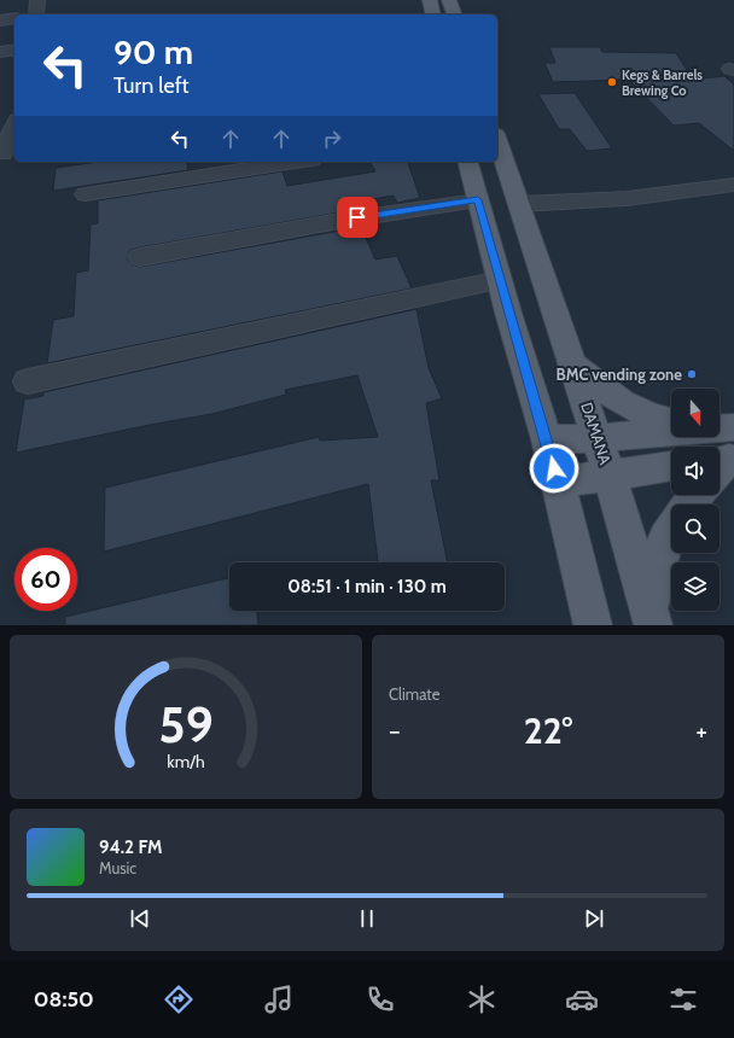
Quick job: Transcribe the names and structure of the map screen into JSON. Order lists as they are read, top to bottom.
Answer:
{
  "streets": {
    "main road": ["DAMANA"]
  },
  "places": ["Kegs & Barrels Brewing Co", "BMC vending zone"],
  "north": "bottom",
  "page": {
    "turn": ["90 m", "Turn left"],
    "limit": "60",
    "trip": "08:51 · 1 min · 130 m",
    "tile": "Climate",
    "heat": ["−", "22°", "+"],
    "song": ["94.2 FM", "Music"],
    "tabs": "08:50",
    "gauge": ["59", "km/h"]
  }
}
